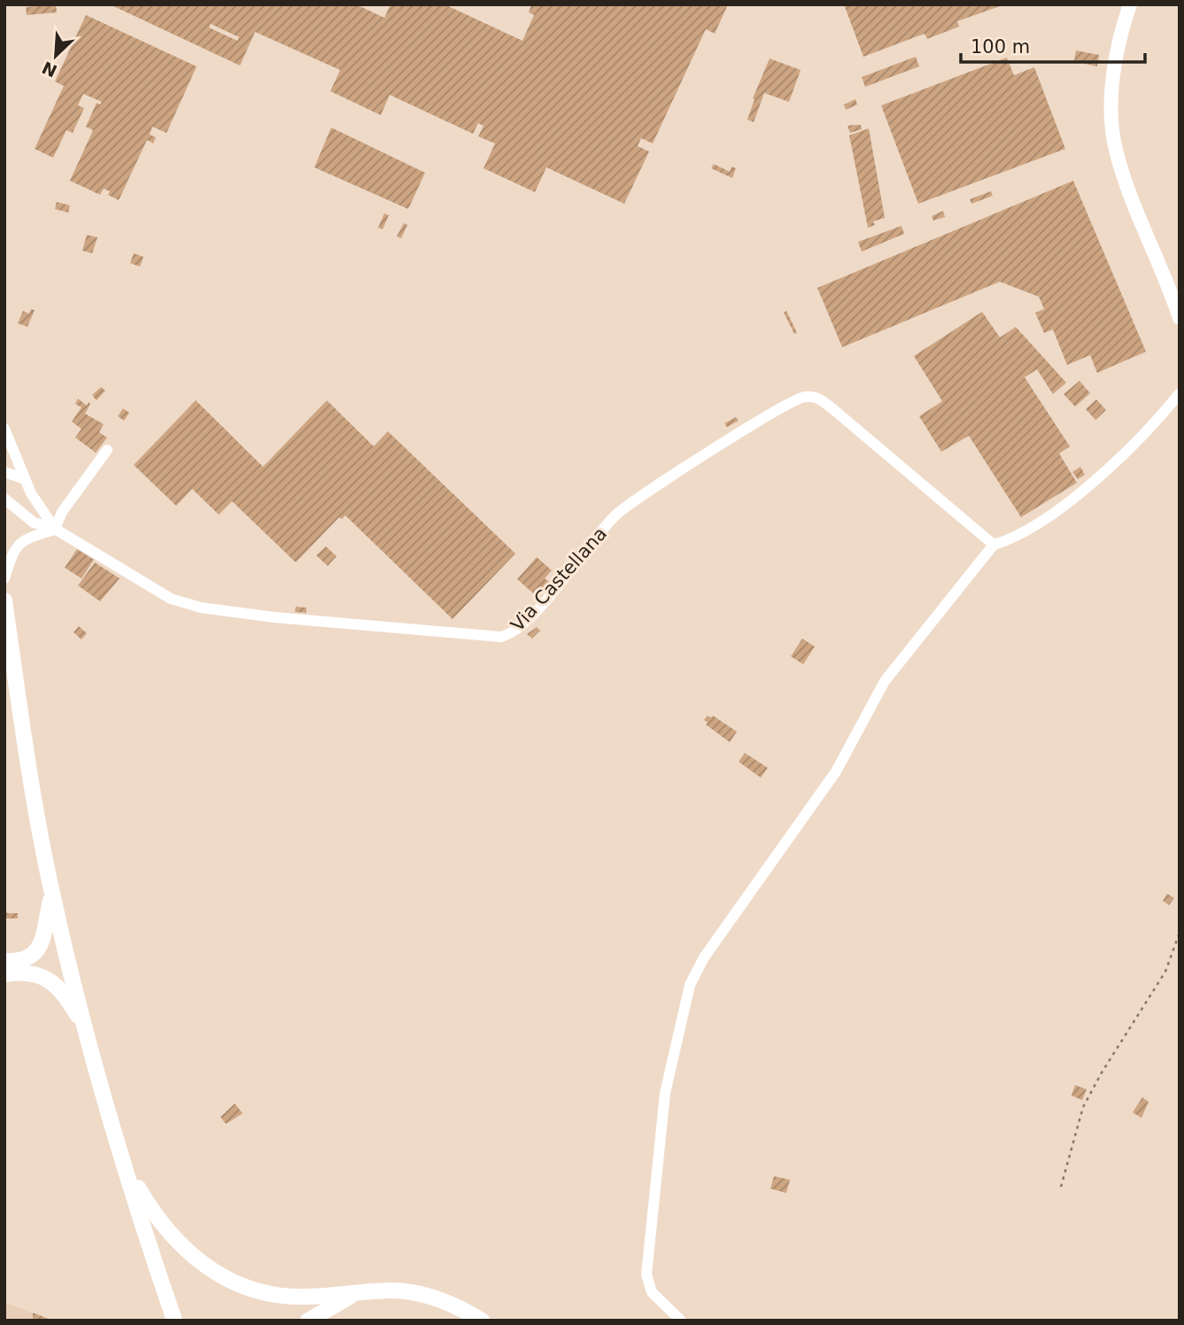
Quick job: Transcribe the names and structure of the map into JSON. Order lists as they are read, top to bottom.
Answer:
{
  "streets": {
    "street": ["Via Castellana"]
  },
  "scale_bar": "100 m",
  "north": "bottom left"
}
